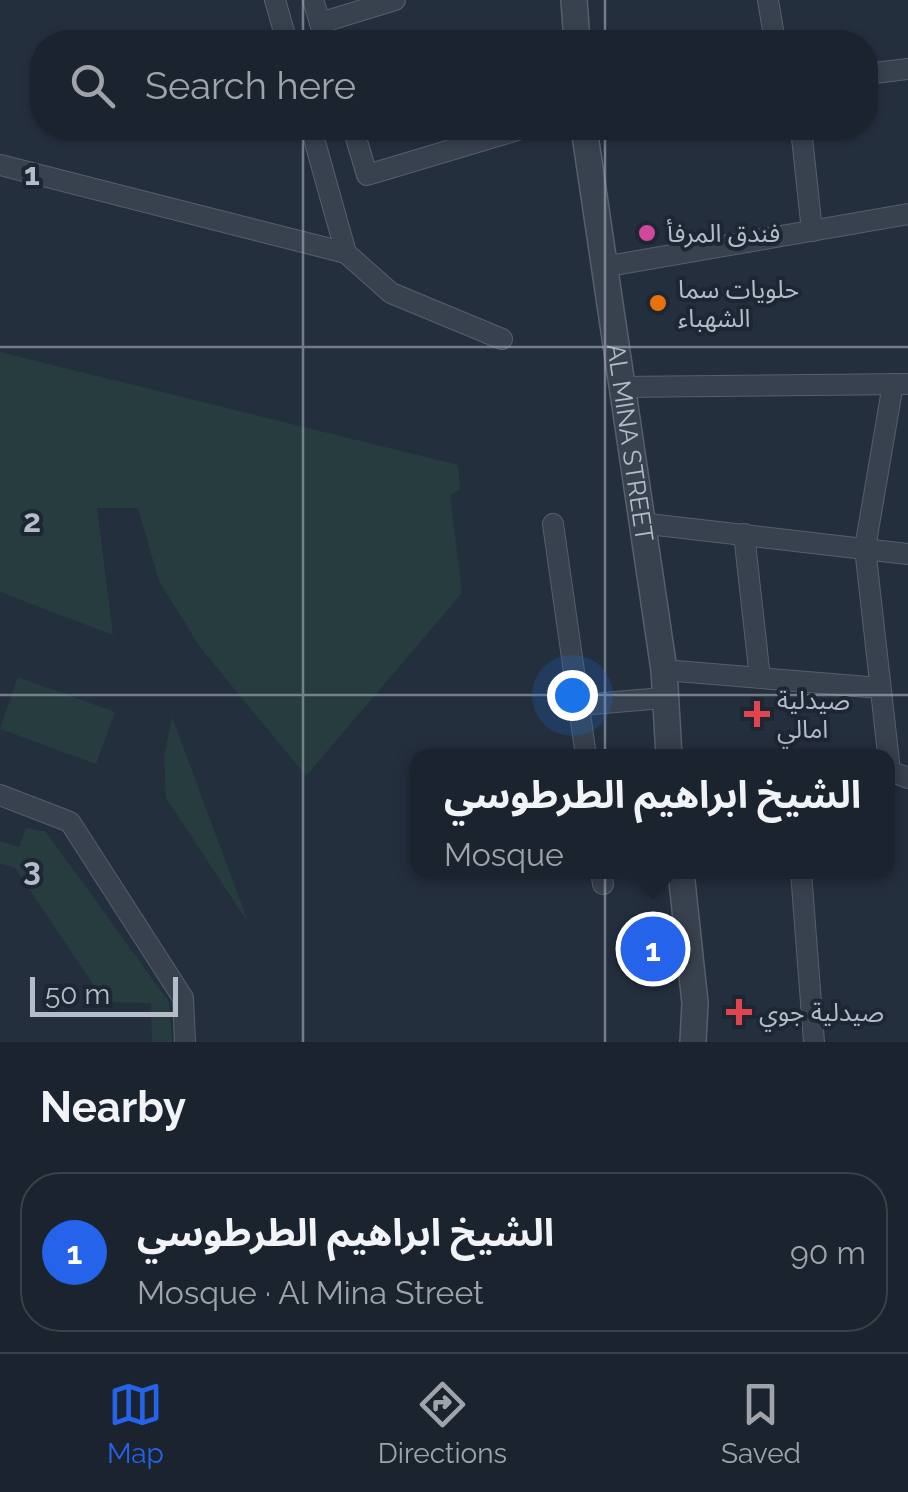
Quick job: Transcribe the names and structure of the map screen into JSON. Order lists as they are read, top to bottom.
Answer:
{
  "streets": {
    "street": ["AL MINA STREET"]
  },
  "places": {
    "other": ["فندق المرفأ", "حلويات سما الشهباء"],
    "health": ["صيدلية امالي", "صيدلية جوي"]
  },
  "scale_bar": "50 m",
  "page": {
    "search": "Search here",
    "popup": ["الشيخ ابراهيم الطرطوسي", "Mosque"],
    "pins": "1",
    "scale": "50 m",
    "heading": "Nearby",
    "list": [
      {
        "mark": "1",
        "name": "الشيخ ابراهيم الطرطوسي",
        "note": "Mosque · Al Mina Street",
        "value": "90 m"
      }
    ],
    "nav": ["Map", "Directions", "Saved"]
  },
  "grid": {
    "rows": ["1", "2", "3"]
  }
}
